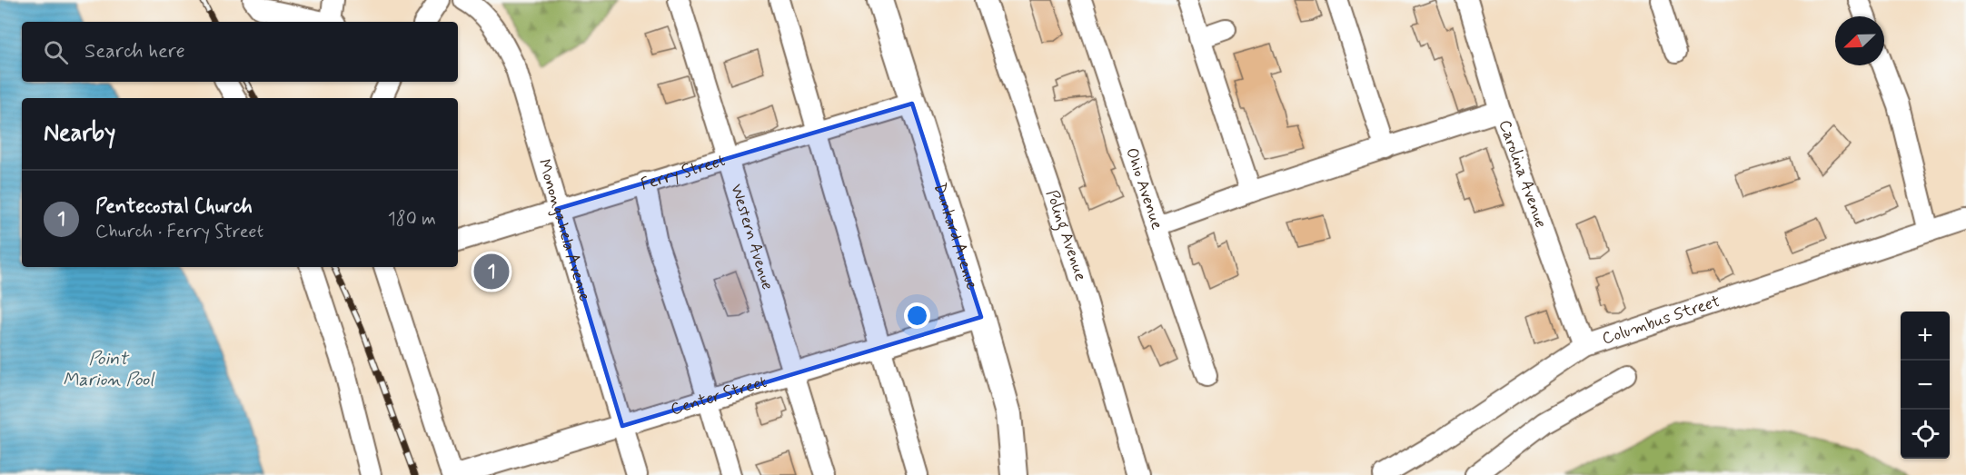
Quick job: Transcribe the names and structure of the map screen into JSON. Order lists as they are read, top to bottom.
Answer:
{
  "streets": {
    "main road": ["Dunkard Avenue"],
    "street": [
      "Ferry Street",
      "Carolina Avenue",
      "Ohio Avenue",
      "Monongahela Avenue",
      "Poling Avenue",
      "Western Avenue",
      "Columbus Street",
      "Center Street"
    ]
  },
  "crossings": [
    ["Ferry Street", "Monongahela Avenue"],
    ["Ferry Street", "Dunkard Avenue"],
    ["Ferry Street", "Western Avenue"],
    ["Carolina Avenue", "Columbus Street"],
    ["Monongahela Avenue", "Center Street"],
    ["Dunkard Avenue", "Center Street"],
    ["Western Avenue", "Center Street"]
  ],
  "water": ["Point Marion Pool"],
  "north": "bottom left",
  "page": {
    "search": "Search here",
    "heading": "Nearby",
    "list": [
      {
        "mark": "1",
        "name": "Pentecostal Church",
        "note": "Church · Ferry Street",
        "value": "180 m"
      }
    ],
    "pins": "1",
    "map_buttons": ["+", "−"]
  }
}
